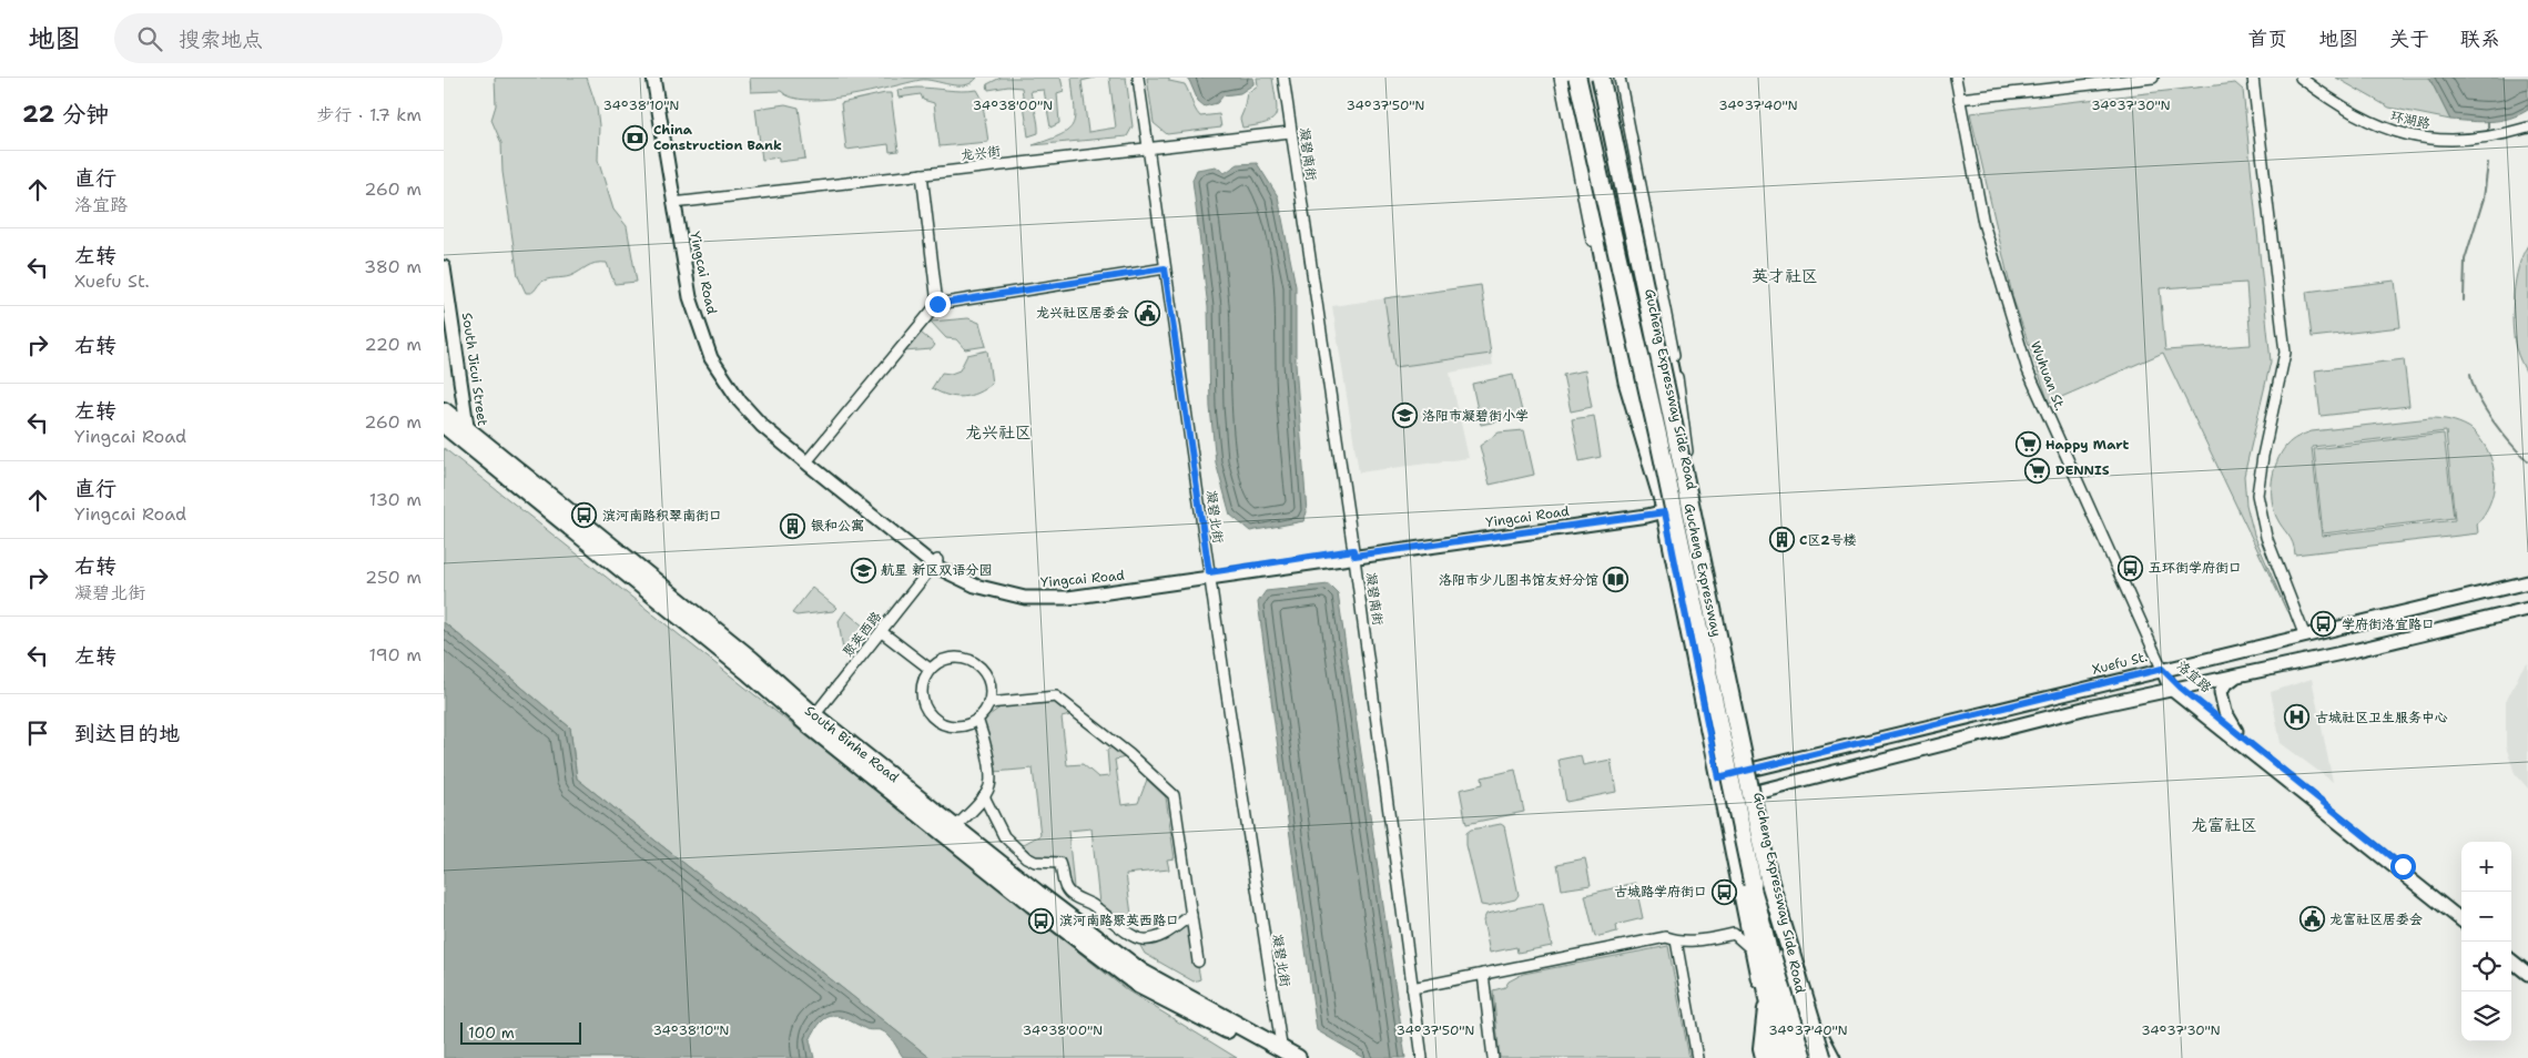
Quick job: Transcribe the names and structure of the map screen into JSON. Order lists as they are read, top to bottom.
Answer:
{
  "streets": {
    "highway": ["Gucheng Expressway"],
    "main road": [
      "Yingcai Road",
      "South Jicui Street",
      "Gucheng Expressway Side Road",
      "Xuefu St.",
      "洛宜路",
      "South Binhe Road"
    ],
    "street": [
      "环湖路",
      "龙兴街",
      "凝碧南街",
      "Wuhuan St.",
      "凝碧北街",
      "聚英西路"
    ]
  },
  "crossings": [
    ["龙兴街", "凝碧南街"],
    ["龙兴街", "Yingcai Road"],
    ["龙兴街", "凝碧北街"],
    ["凝碧南街", "Yingcai Road"],
    ["Yingcai Road", "Gucheng Expressway Side Road"],
    ["Yingcai Road", "凝碧北街"],
    ["Yingcai Road", "聚英西路"],
    ["South Jicui Street", "South Binhe Road"],
    ["Wuhuan St.", "Xuefu St."],
    ["Wuhuan St.", "洛宜路"],
    ["Gucheng Expressway Side Road", "Xuefu St."],
    ["凝碧北街", "South Binhe Road"],
    ["聚英西路", "South Binhe Road"],
    ["Xuefu St.", "洛宜路"]
  ],
  "districts": ["英才社区", "龙兴社区", "龙富社区"],
  "places": {
    "bank": ["China Construction Bank"],
    "public building": ["龙兴社区居委会", "龙富社区居委会"],
    "school or university": ["洛阳市凝碧街小学", "航星 新区双语分园"],
    "supermarket": ["Happy Mart", "DENNIS"],
    "bus stop": [
      "滨河南路积翠南街口",
      "五环街学府街口",
      "学府街洛宜路口",
      "古城路学府街口",
      "滨河南路聚英西路口"
    ],
    "building": ["银和公寓", "C区2号楼"],
    "library": ["洛阳市少儿图书馆友好分馆"],
    "hospital": ["古城社区卫生服务中心"]
  },
  "scale_bar": "100 m",
  "page": {
    "header": "地图",
    "search": "搜索地点",
    "nav": [
      "首页",
      "地图",
      "关于",
      "联系"
    ],
    "heading": ["22 分钟", "步行 · 1.7 km"],
    "list": [
      ["直行", "洛宜路", "260 m"],
      ["左转", "Xuefu St.", "380 m"],
      ["右转", "220 m"],
      ["左转", "Yingcai Road", "260 m"],
      ["直行", "Yingcai Road", "130 m"],
      ["右转", "凝碧北街", "250 m"],
      ["左转", "190 m"],
      "到达目的地"
    ],
    "map_buttons": ["+", "−"],
    "scale": "100 m"
  },
  "coordinates": [
    "34°38'10\"N",
    "34°38'00\"N",
    "34°37'50\"N",
    "34°37'40\"N",
    "34°37'30\"N"
  ]
}
